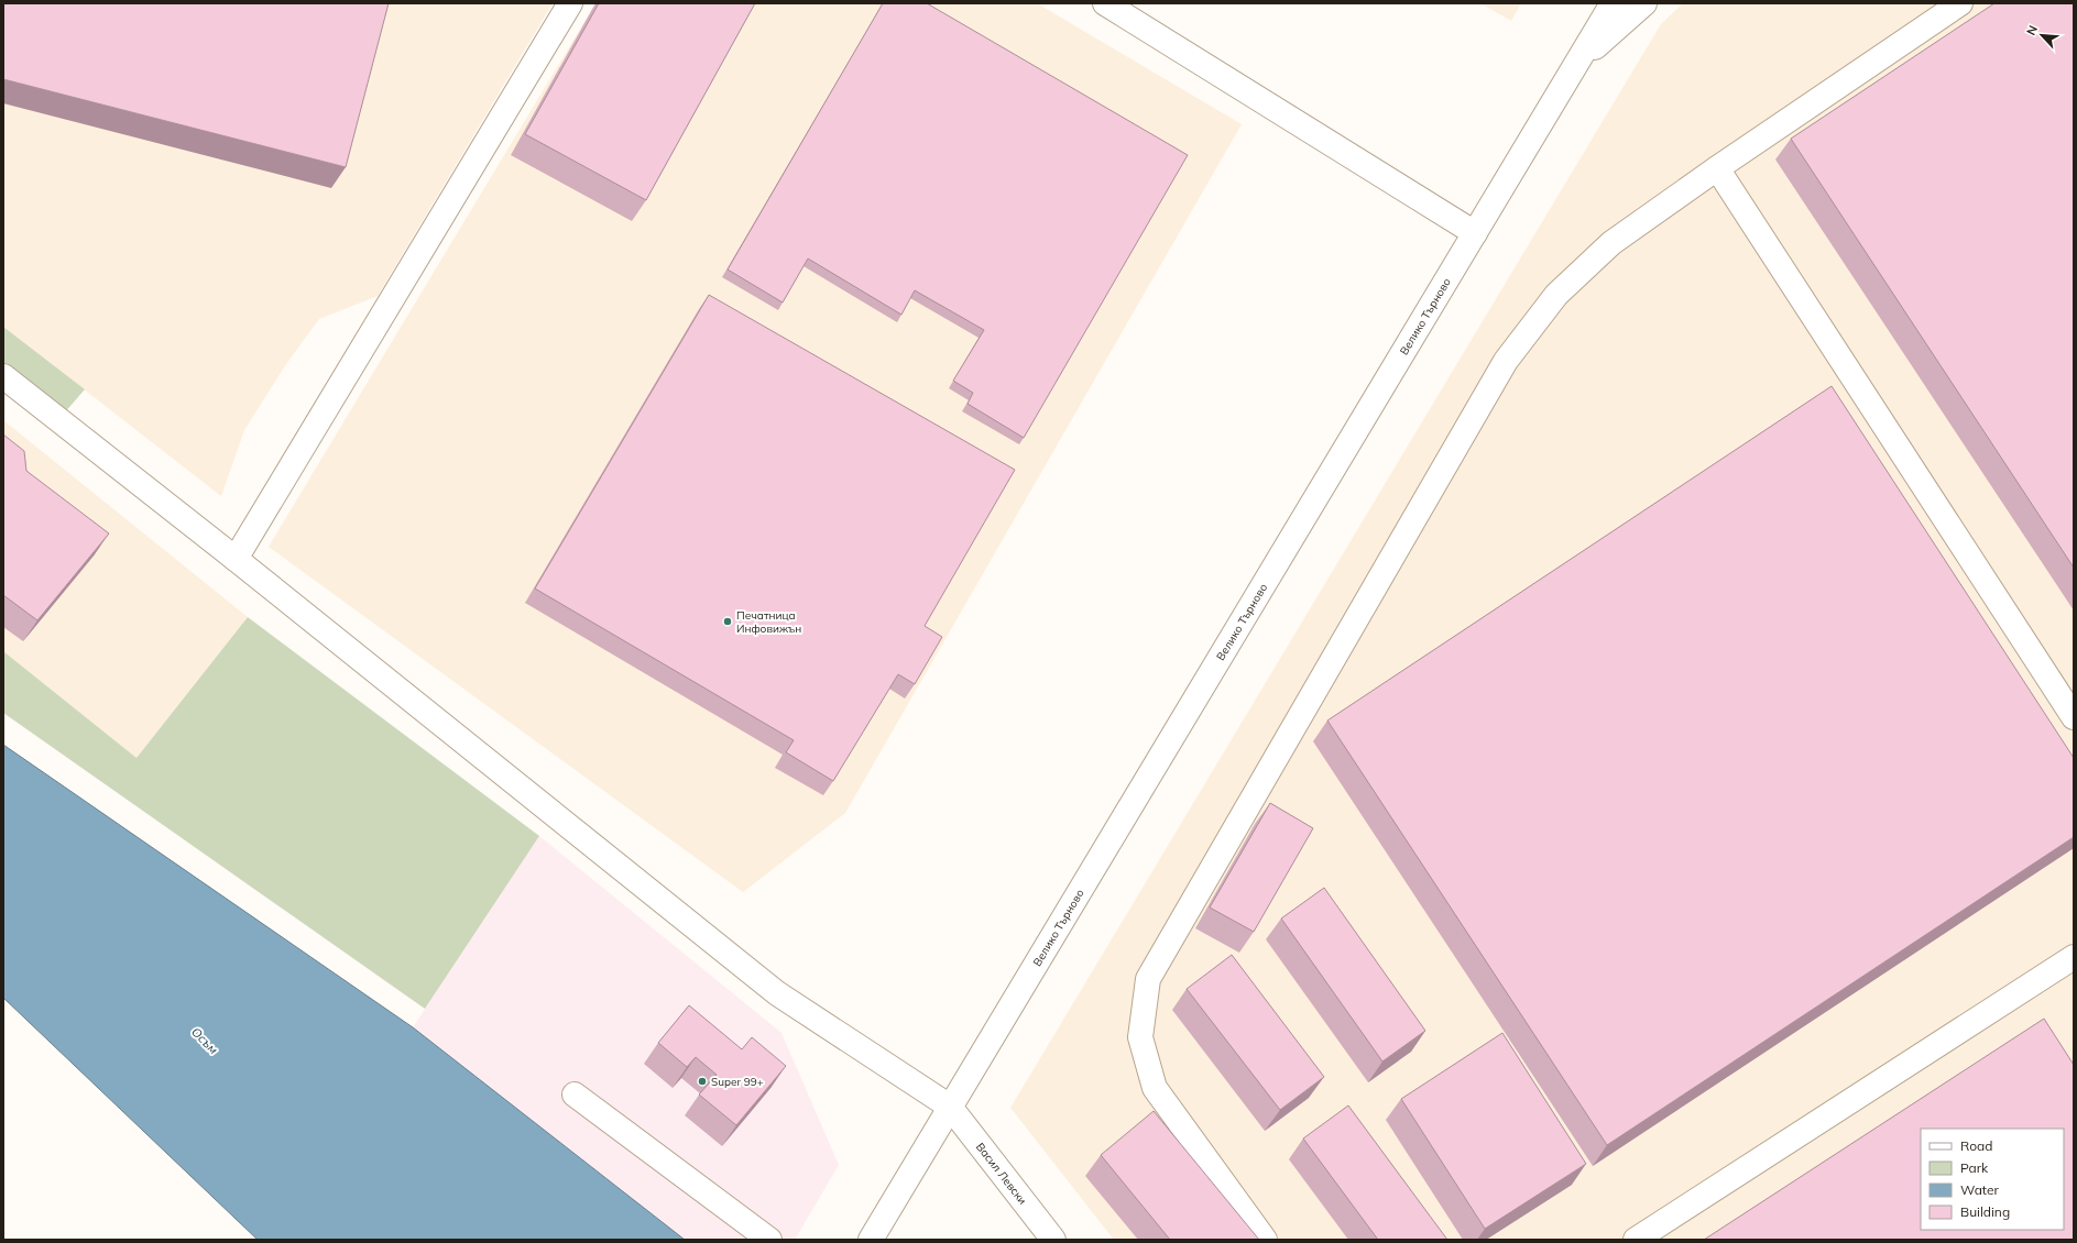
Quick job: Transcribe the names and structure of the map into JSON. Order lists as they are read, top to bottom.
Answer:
{
  "streets": {
    "street": ["Велико Търново", "Васил Левски"]
  },
  "crossings": [
    ["Велико Търново", "Васил Левски"]
  ],
  "water": ["Осъм"],
  "places": ["Печатница Инфовижън", "Super 99+"],
  "legend": [
    "Road",
    "Park",
    "Water",
    "Building"
  ],
  "north": "top left"
}
